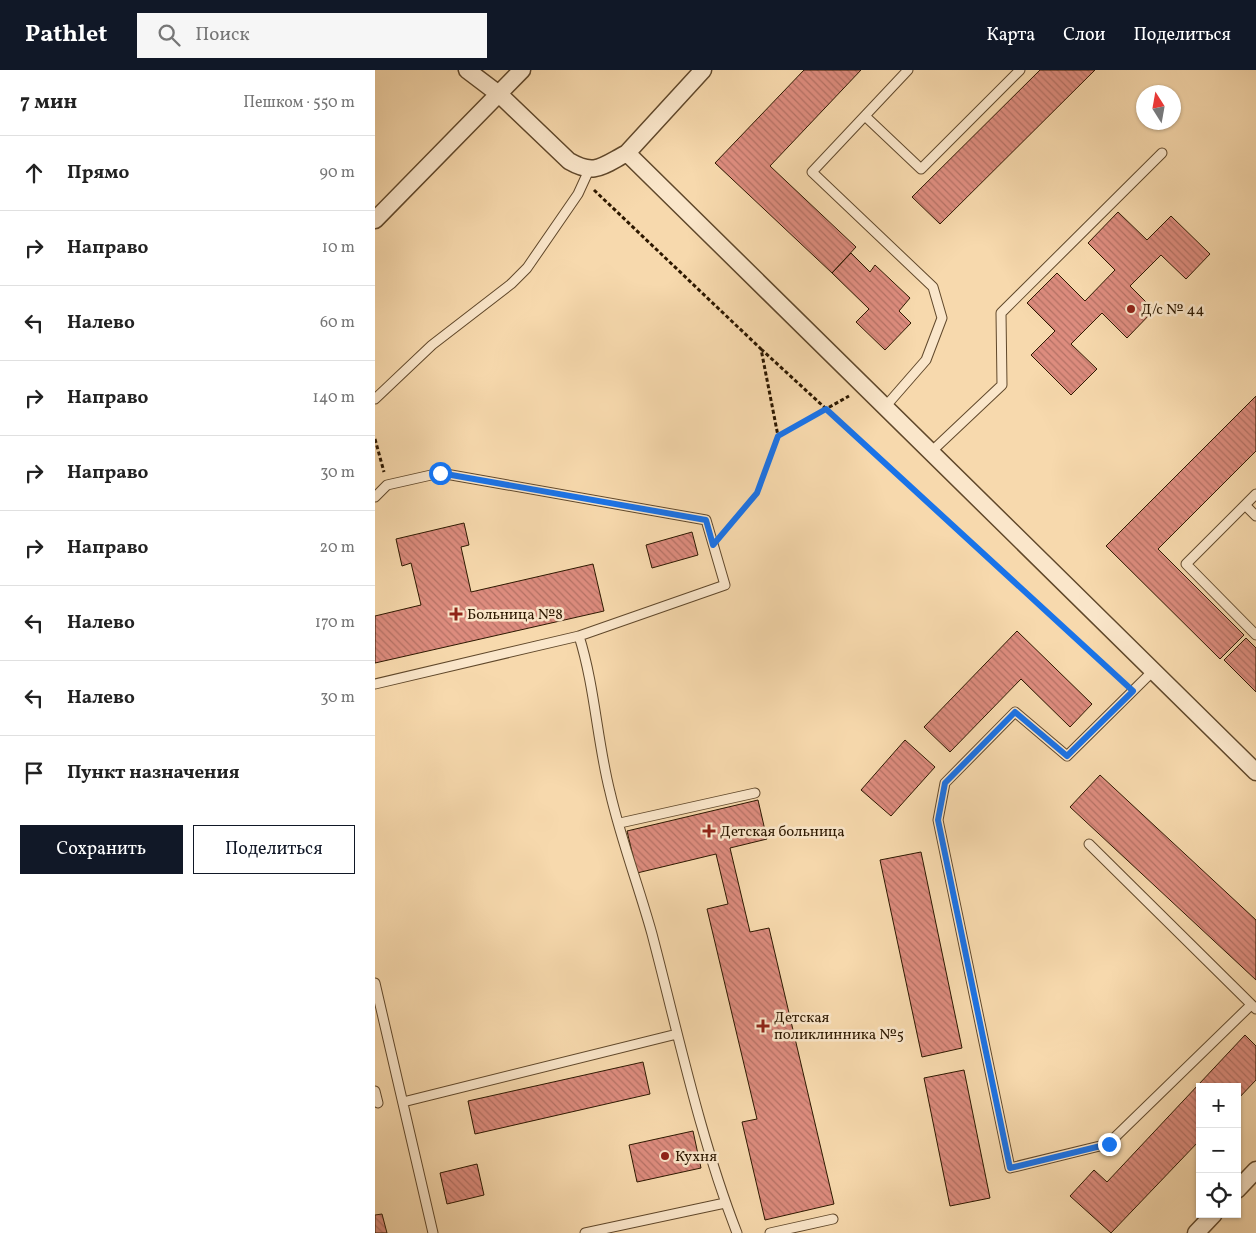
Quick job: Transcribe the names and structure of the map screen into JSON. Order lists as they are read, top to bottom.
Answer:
{
  "places": {
    "other": ["Д/с № 44", "Кухня"],
    "health": ["Больница №8", "Детская больница", "Детская поликлинника №5"]
  },
  "north": "top",
  "page": {
    "header": "Pathlet",
    "search": "Поиск",
    "nav": ["Карта", "Слои", "Поделиться"],
    "heading": ["7 мин", "Пешком · 550 m"],
    "list": [
      ["Прямо", "90 m"],
      ["Направо", "10 m"],
      ["Налево", "60 m"],
      ["Направо", "140 m"],
      ["Направо", "30 m"],
      ["Направо", "20 m"],
      ["Налево", "170 m"],
      ["Налево", "30 m"],
      "Пункт назначения"
    ],
    "buttons": ["Сохранить", "Поделиться"],
    "map_buttons": ["+", "−"]
  }
}
